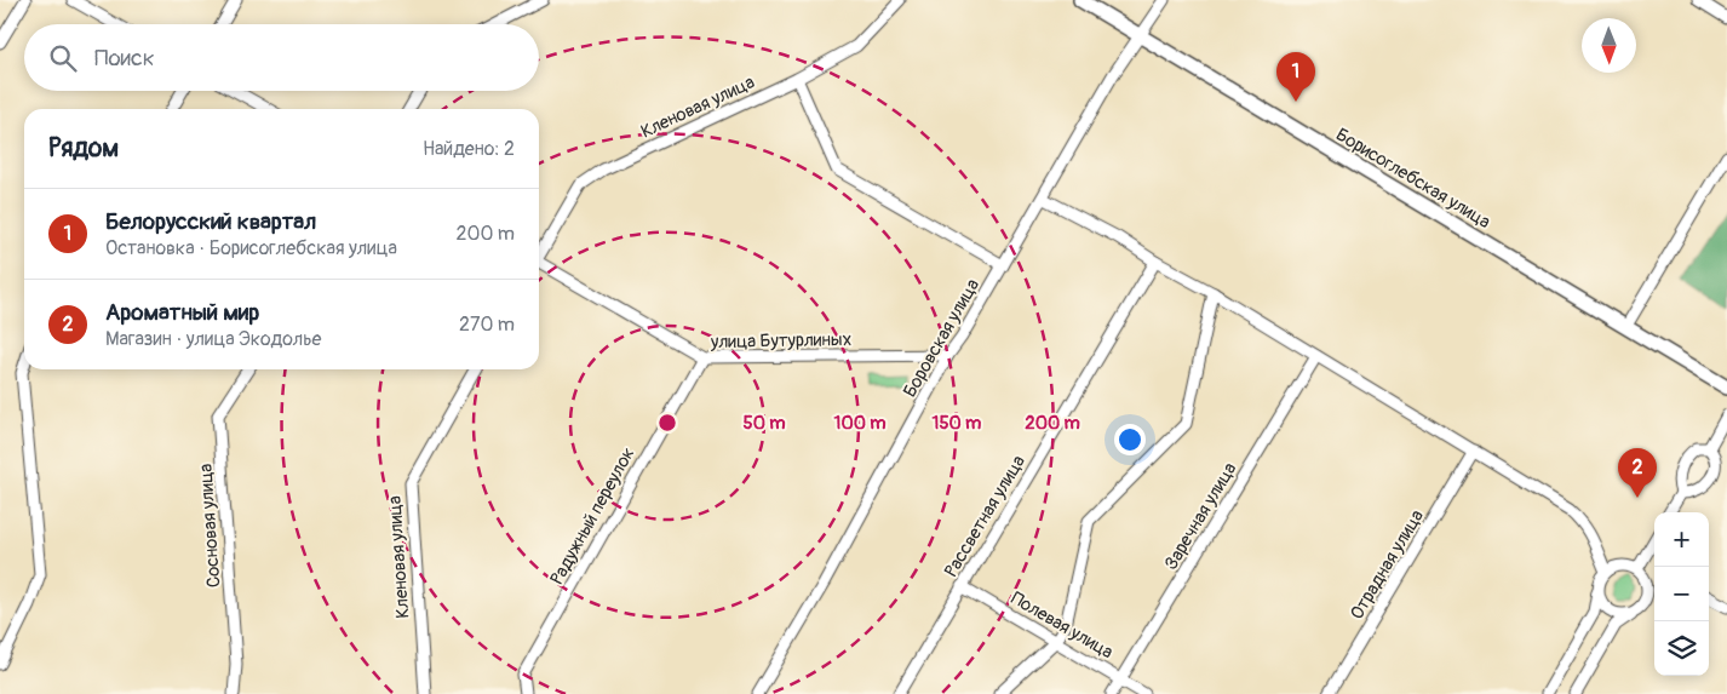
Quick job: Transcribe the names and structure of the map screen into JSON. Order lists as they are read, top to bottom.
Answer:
{
  "streets": {
    "street": [
      "Кленовая улица",
      "Борисоглебская улица",
      "Боровская улица",
      "улица Бутурлиных",
      "Радужный переулок",
      "Рассветная улица",
      "Заречная улица",
      "Сосновая улица",
      "Отрадная улица",
      "Полевая улица"
    ]
  },
  "crossings": [
    ["Борисоглебская улица", "Боровская улица"],
    ["Боровская улица", "улица Бутурлиных"],
    ["улица Бутурлиных", "Радужный переулок"],
    ["Рассветная улица", "Полевая улица"],
    ["Заречная улица", "Полевая улица"]
  ],
  "north": "bottom",
  "page": {
    "search": "Поиск",
    "pins": ["1", "2"],
    "heading": ["Рядом", "Найдено: 2"],
    "list": [
      {
        "mark": "1",
        "name": "Белорусский квартал",
        "note": "Остановка · Борисоглебская улица",
        "value": "200 m"
      },
      {
        "mark": "2",
        "name": "Ароматный мир",
        "note": "Магазин · улица Экодолье",
        "value": "270 m"
      }
    ],
    "map_buttons": ["+", "−"]
  },
  "rings": [
    "50 m",
    "100 m",
    "150 m",
    "200 m"
  ]
}
